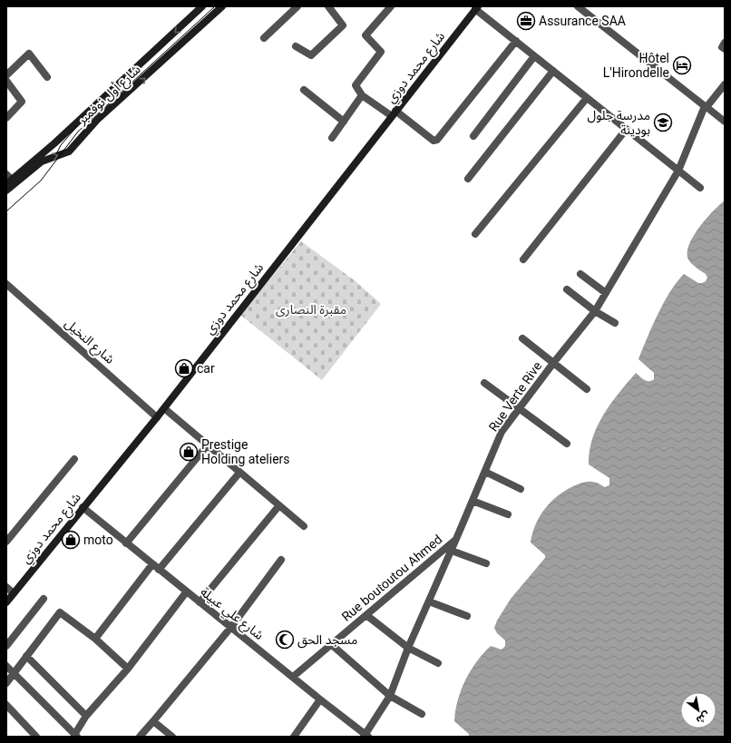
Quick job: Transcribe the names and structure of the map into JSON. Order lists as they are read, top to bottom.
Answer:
{
  "streets": {
    "street": [
      "شارع محمد دوزي",
      "شارع أول نوفمبر",
      "شارع النخيل",
      "Rue Verte Rive",
      "Rue boutoutou Ahmed",
      "شارع علي عبيلة"
    ]
  },
  "crossings": [
    ["شارع محمد دوزي", "شارع النخيل"],
    ["شارع محمد دوزي", "شارع علي عبيلة"],
    ["Rue Verte Rive", "Rue boutoutou Ahmed"],
    ["Rue Verte Rive", "شارع علي عبيلة"],
    ["Rue boutoutou Ahmed", "شارع علي عبيلة"]
  ],
  "parks": ["مقبرة النصارى"],
  "places": {
    "office": ["Assurance SAA"],
    "hotel": ["Hôtel L'Hirondelle"],
    "school or university": ["مدرسة جلول بودينة"],
    "shop": ["car", "Prestige Holding ateliers", "moto"],
    "mosque": ["مسجد الحق"]
  },
  "north": "bottom right"
}
